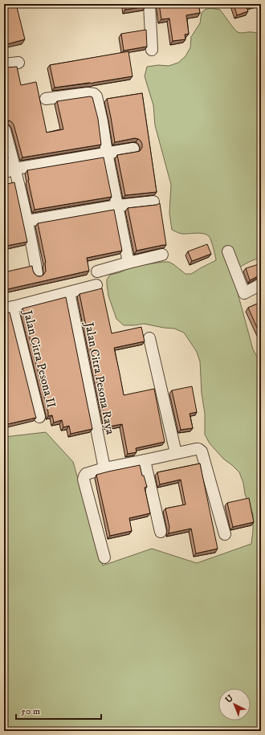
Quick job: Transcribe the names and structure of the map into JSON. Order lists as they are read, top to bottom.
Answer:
{
  "streets": {
    "street": ["Jalan Citra Pesona II", "Jalan Citra Pesona Raya"]
  },
  "scale_bar": "50 m",
  "north": "top left"
}
